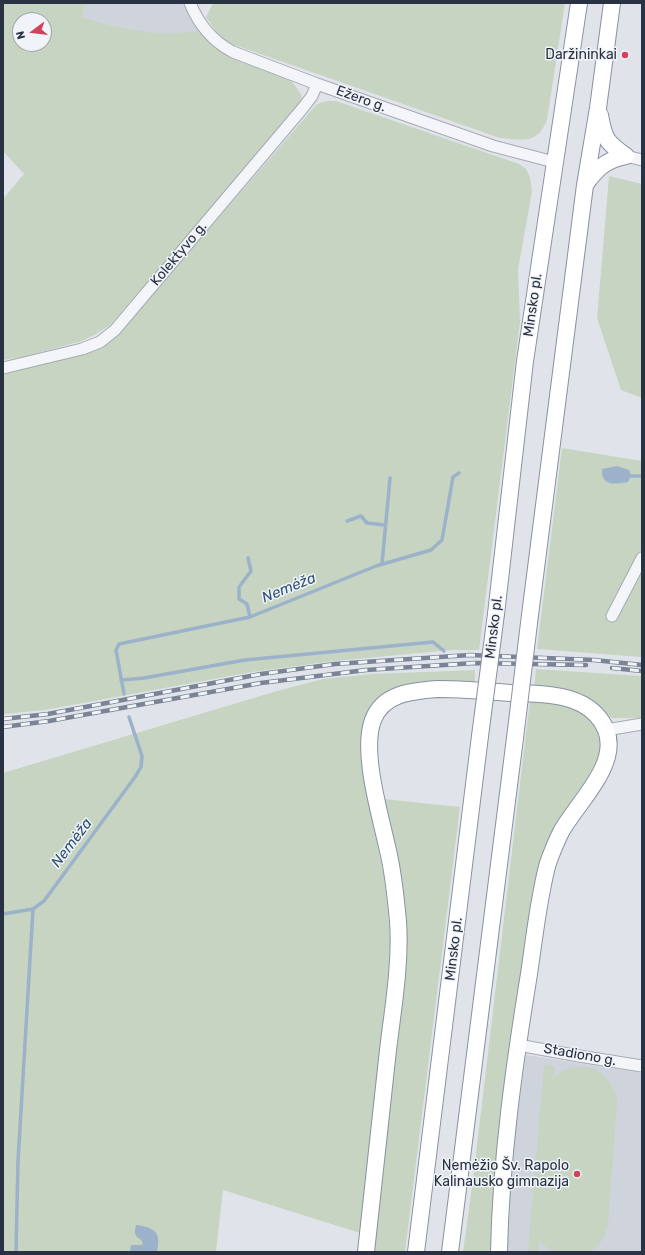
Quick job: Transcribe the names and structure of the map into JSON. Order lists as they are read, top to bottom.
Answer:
{
  "streets": {
    "highway": ["Minsko pl."],
    "street": ["Ežero g.", "Kolektyvo g.", "Stadiono g."]
  },
  "crossings": [
    ["Ežero g.", "Kolektyvo g."],
    ["Ežero g.", "Minsko pl."]
  ],
  "water": ["Nemėža"],
  "places": ["Daržininkai", "Nemėžio Šv. Rapolo Kalinausko gimnazija"],
  "north": "left"
}
